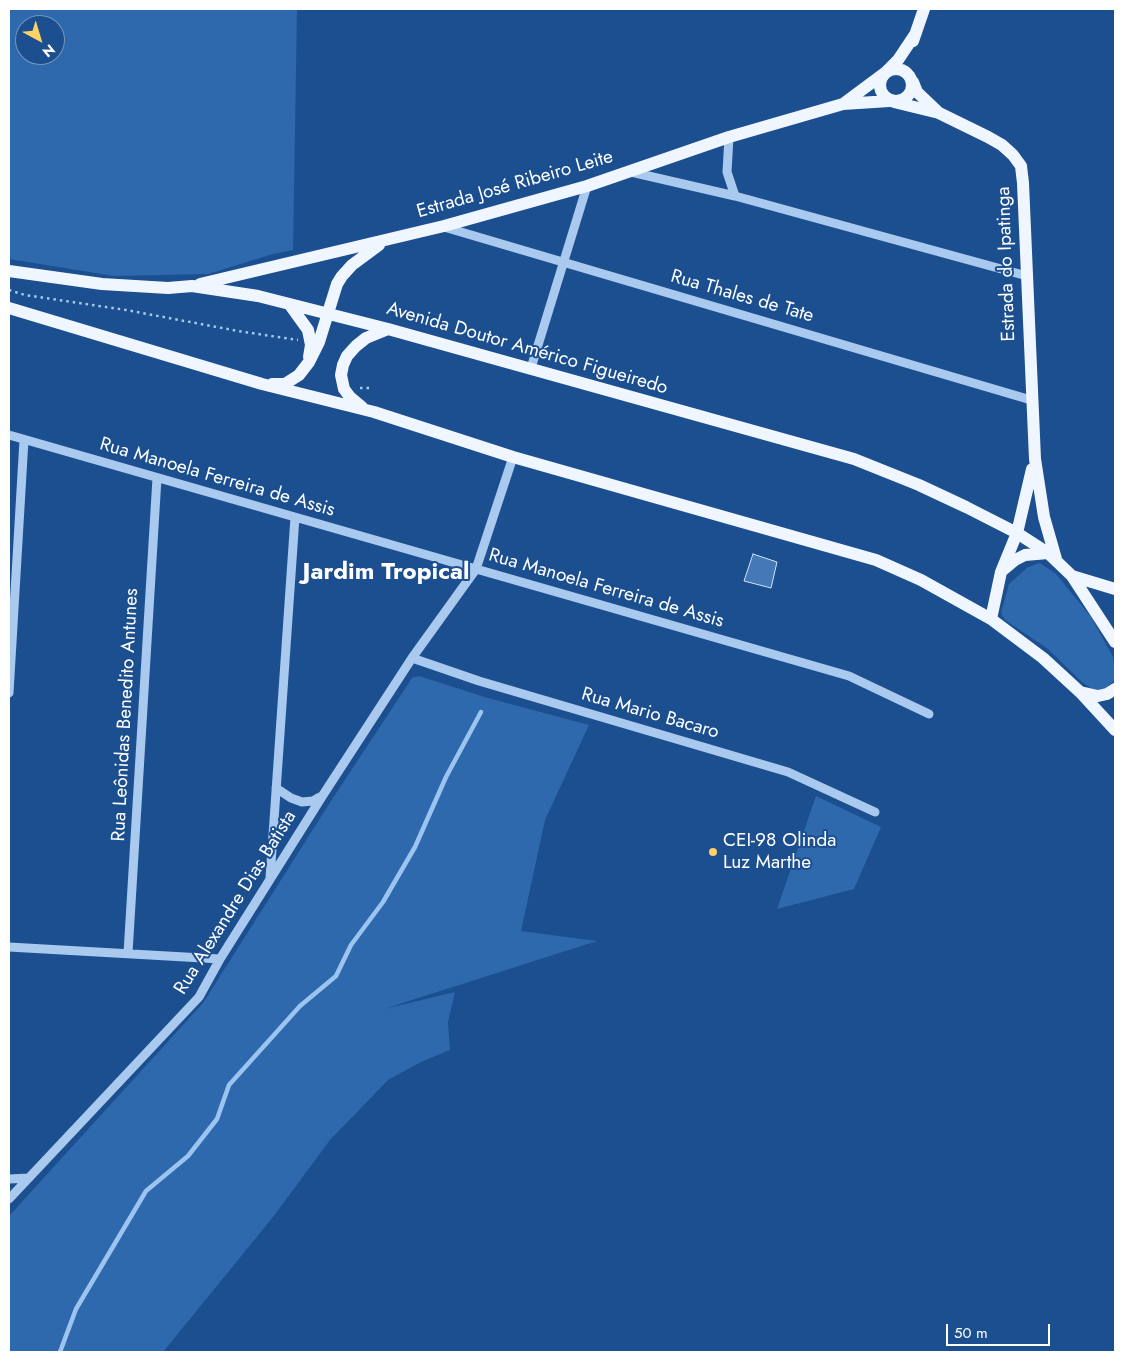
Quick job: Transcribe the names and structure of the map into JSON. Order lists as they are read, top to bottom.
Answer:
{
  "streets": {
    "main road": ["Estrada José Ribeiro Leite", "Estrada do Ipatinga", "Avenida Doutor Américo Figueiredo"],
    "street": [
      "Rua Thales de Tate",
      "Rua Manoela Ferreira de Assis",
      "Rua Mario Bacaro",
      "Rua Leônidas Benedito Antunes",
      "Rua Alexandre Dias Batista"
    ]
  },
  "crossings": [
    ["Estrada José Ribeiro Leite", "Estrada do Ipatinga"],
    ["Estrada José Ribeiro Leite", "Rua Thales de Tate"],
    ["Estrada José Ribeiro Leite", "Avenida Doutor Américo Figueiredo"],
    ["Estrada do Ipatinga", "Rua Thales de Tate"],
    ["Estrada do Ipatinga", "Avenida Doutor Américo Figueiredo"],
    ["Rua Manoela Ferreira de Assis", "Rua Leônidas Benedito Antunes"],
    ["Rua Manoela Ferreira de Assis", "Rua Alexandre Dias Batista"],
    ["Rua Mario Bacaro", "Rua Alexandre Dias Batista"]
  ],
  "districts": ["Jardim Tropical"],
  "places": ["CEI-98 Olinda Luz Marthe"],
  "scale_bar": "50 m",
  "north": "bottom right"
}
